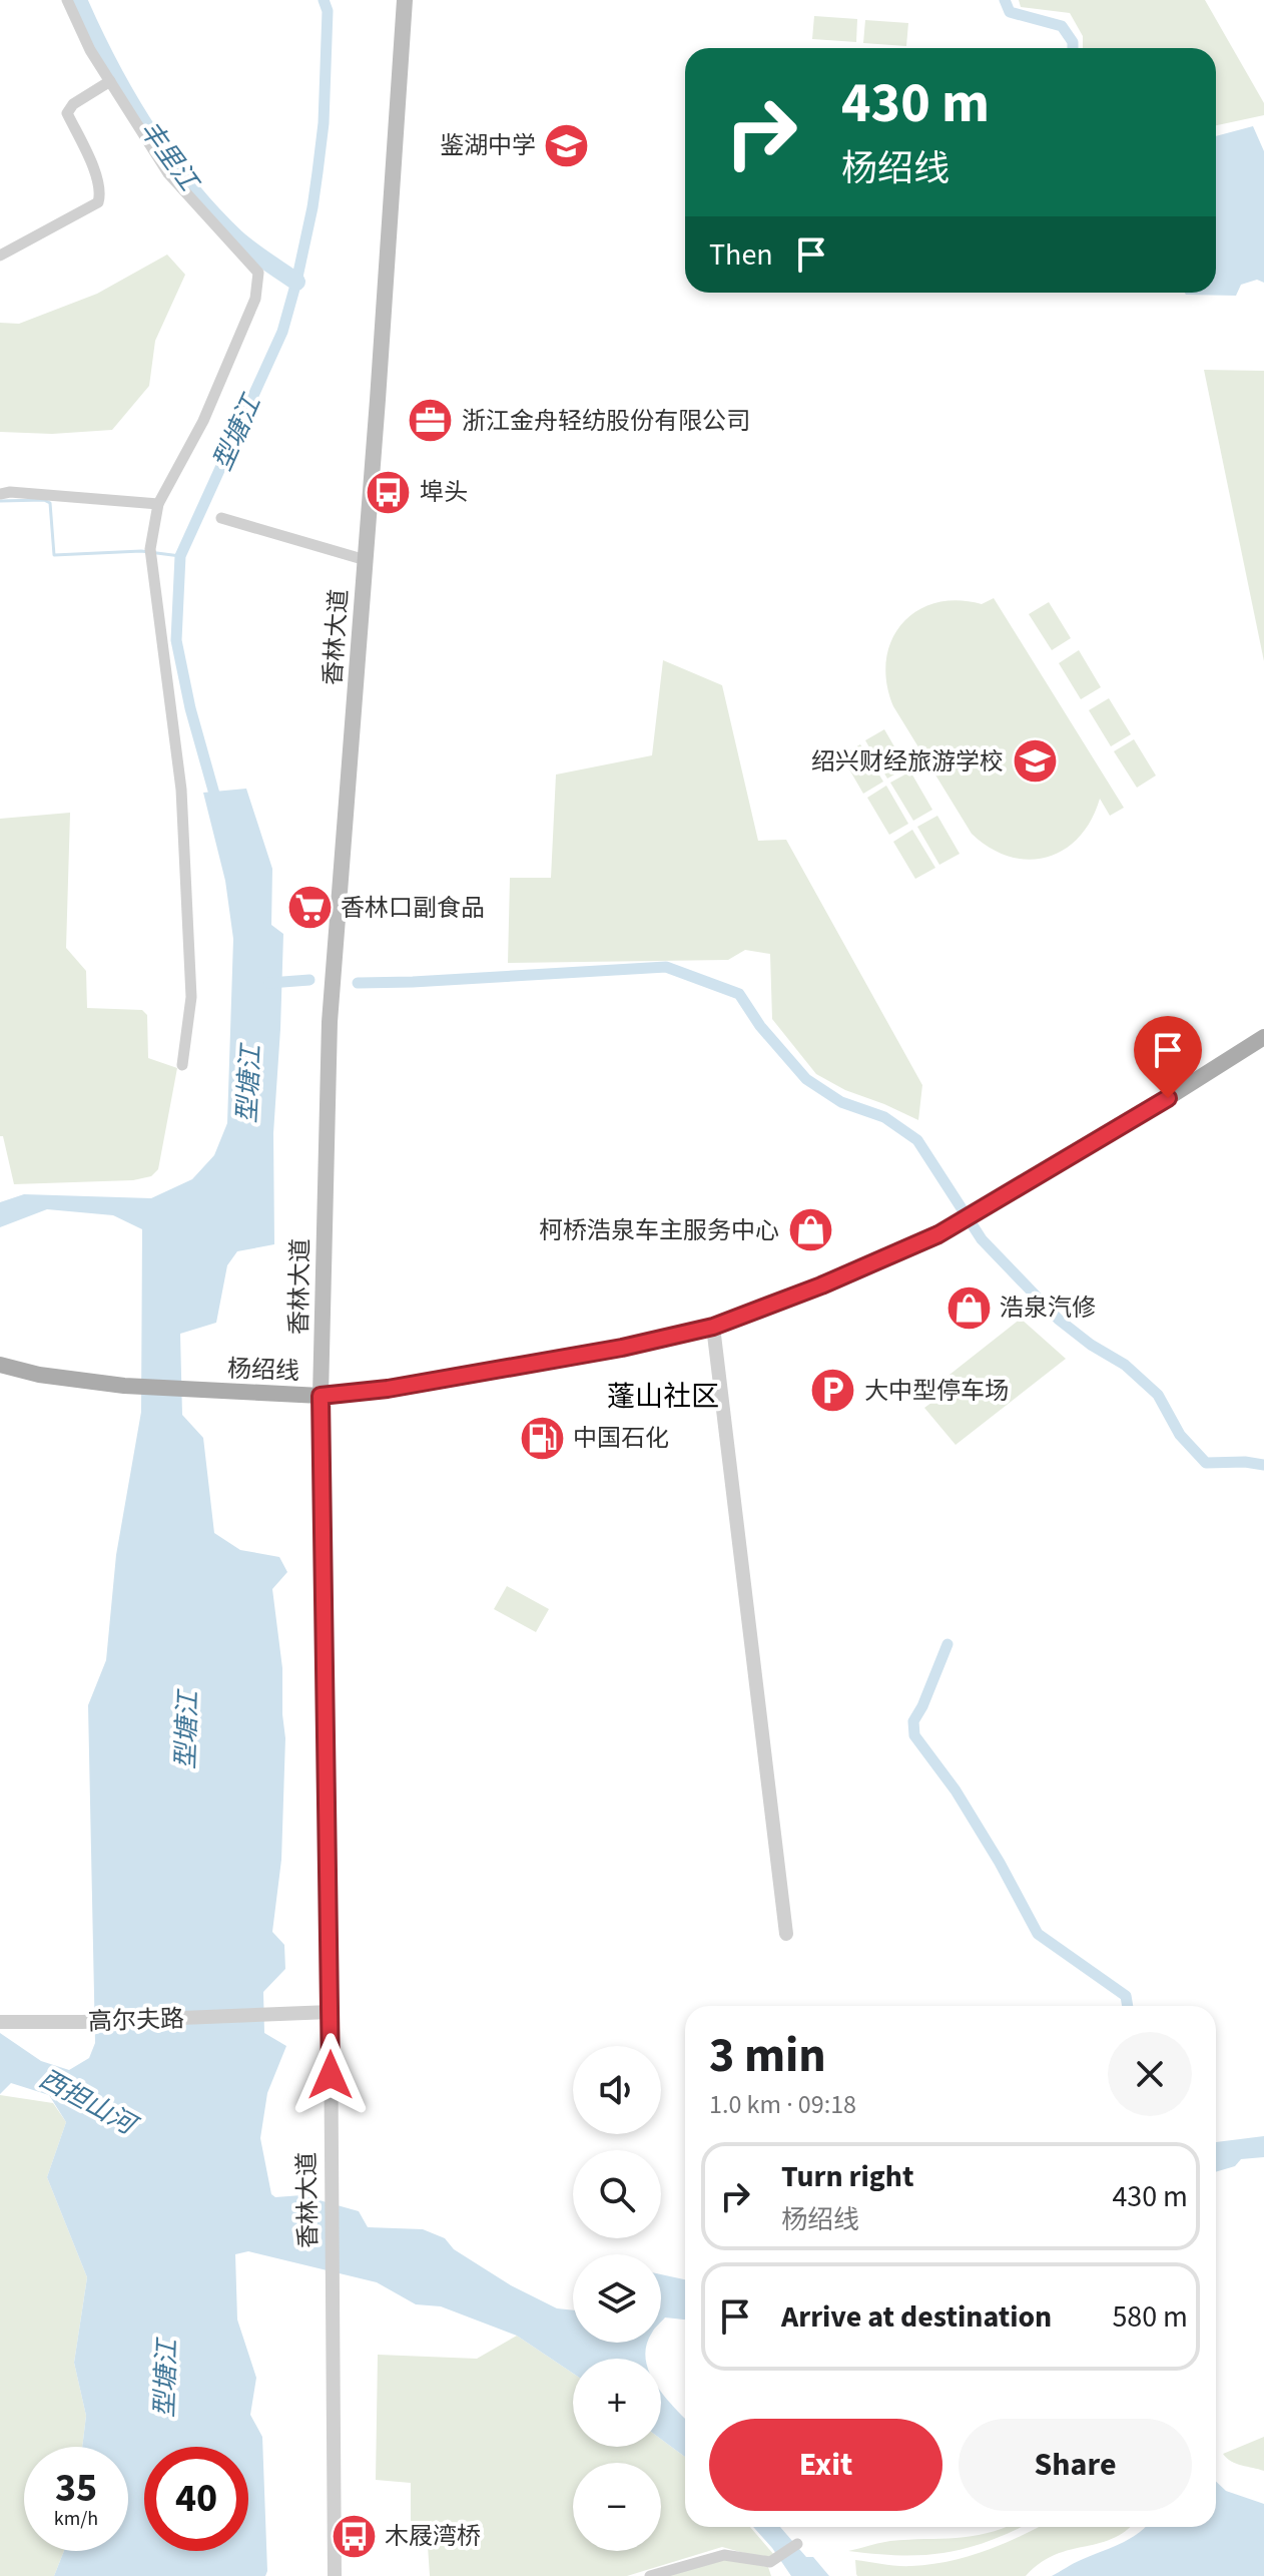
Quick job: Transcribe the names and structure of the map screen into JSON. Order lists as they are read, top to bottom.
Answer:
{
  "streets": {
    "main road": ["香林大道", "杨绍线"],
    "street": ["高尔夫路"]
  },
  "crossings": [
    ["香林大道", "杨绍线"],
    ["香林大道", "高尔夫路"]
  ],
  "districts": ["蓬山社区"],
  "water": ["丰里江", "型塘江", "西担山河"],
  "places": {
    "school or university": ["鉴湖中学", "绍兴财经旅游学校"],
    "office": ["浙江金舟轻纺股份有限公司"],
    "bus stop": ["埠头", "木屐湾桥"],
    "supermarket": ["香林口副食品"],
    "shop": ["柯桥浩泉车主服务中心", "浩泉汽修"],
    "parking": ["大中型停车场"],
    "fuel station": ["中国石化"]
  },
  "page": {
    "turn": ["430 m", "杨绍线"],
    "then": "Then",
    "heading": ["3 min", "1.0 km · 09:18"],
    "map_buttons": ["+", "−"],
    "list": [
      {
        "name": "Turn right",
        "note": "杨绍线",
        "value": "430 m"
      },
      {
        "name": "Arrive at destination",
        "value": "580 m"
      }
    ],
    "buttons": ["Exit", "Share"],
    "speed": "35 km/h",
    "limit": "40"
  }
}
